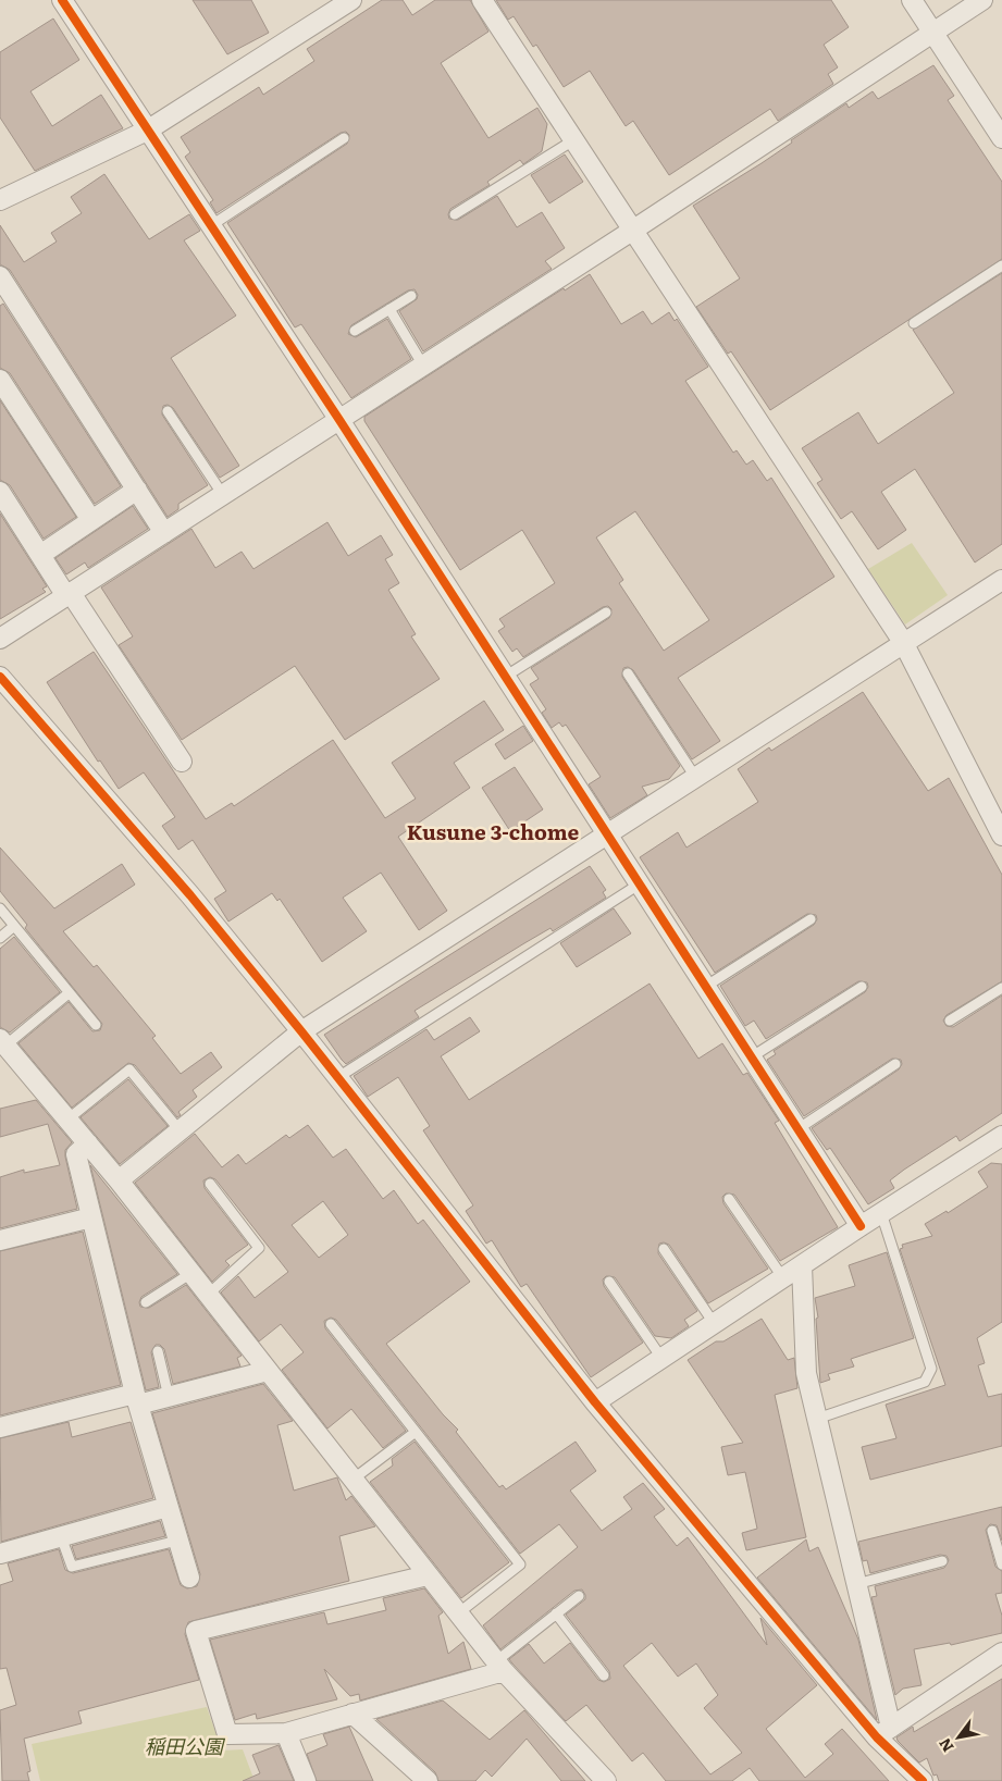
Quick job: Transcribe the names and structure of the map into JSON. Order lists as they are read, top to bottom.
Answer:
{
  "districts": ["Kusune 3-chome"],
  "parks": ["稲田公園"],
  "north": "bottom left"
}
